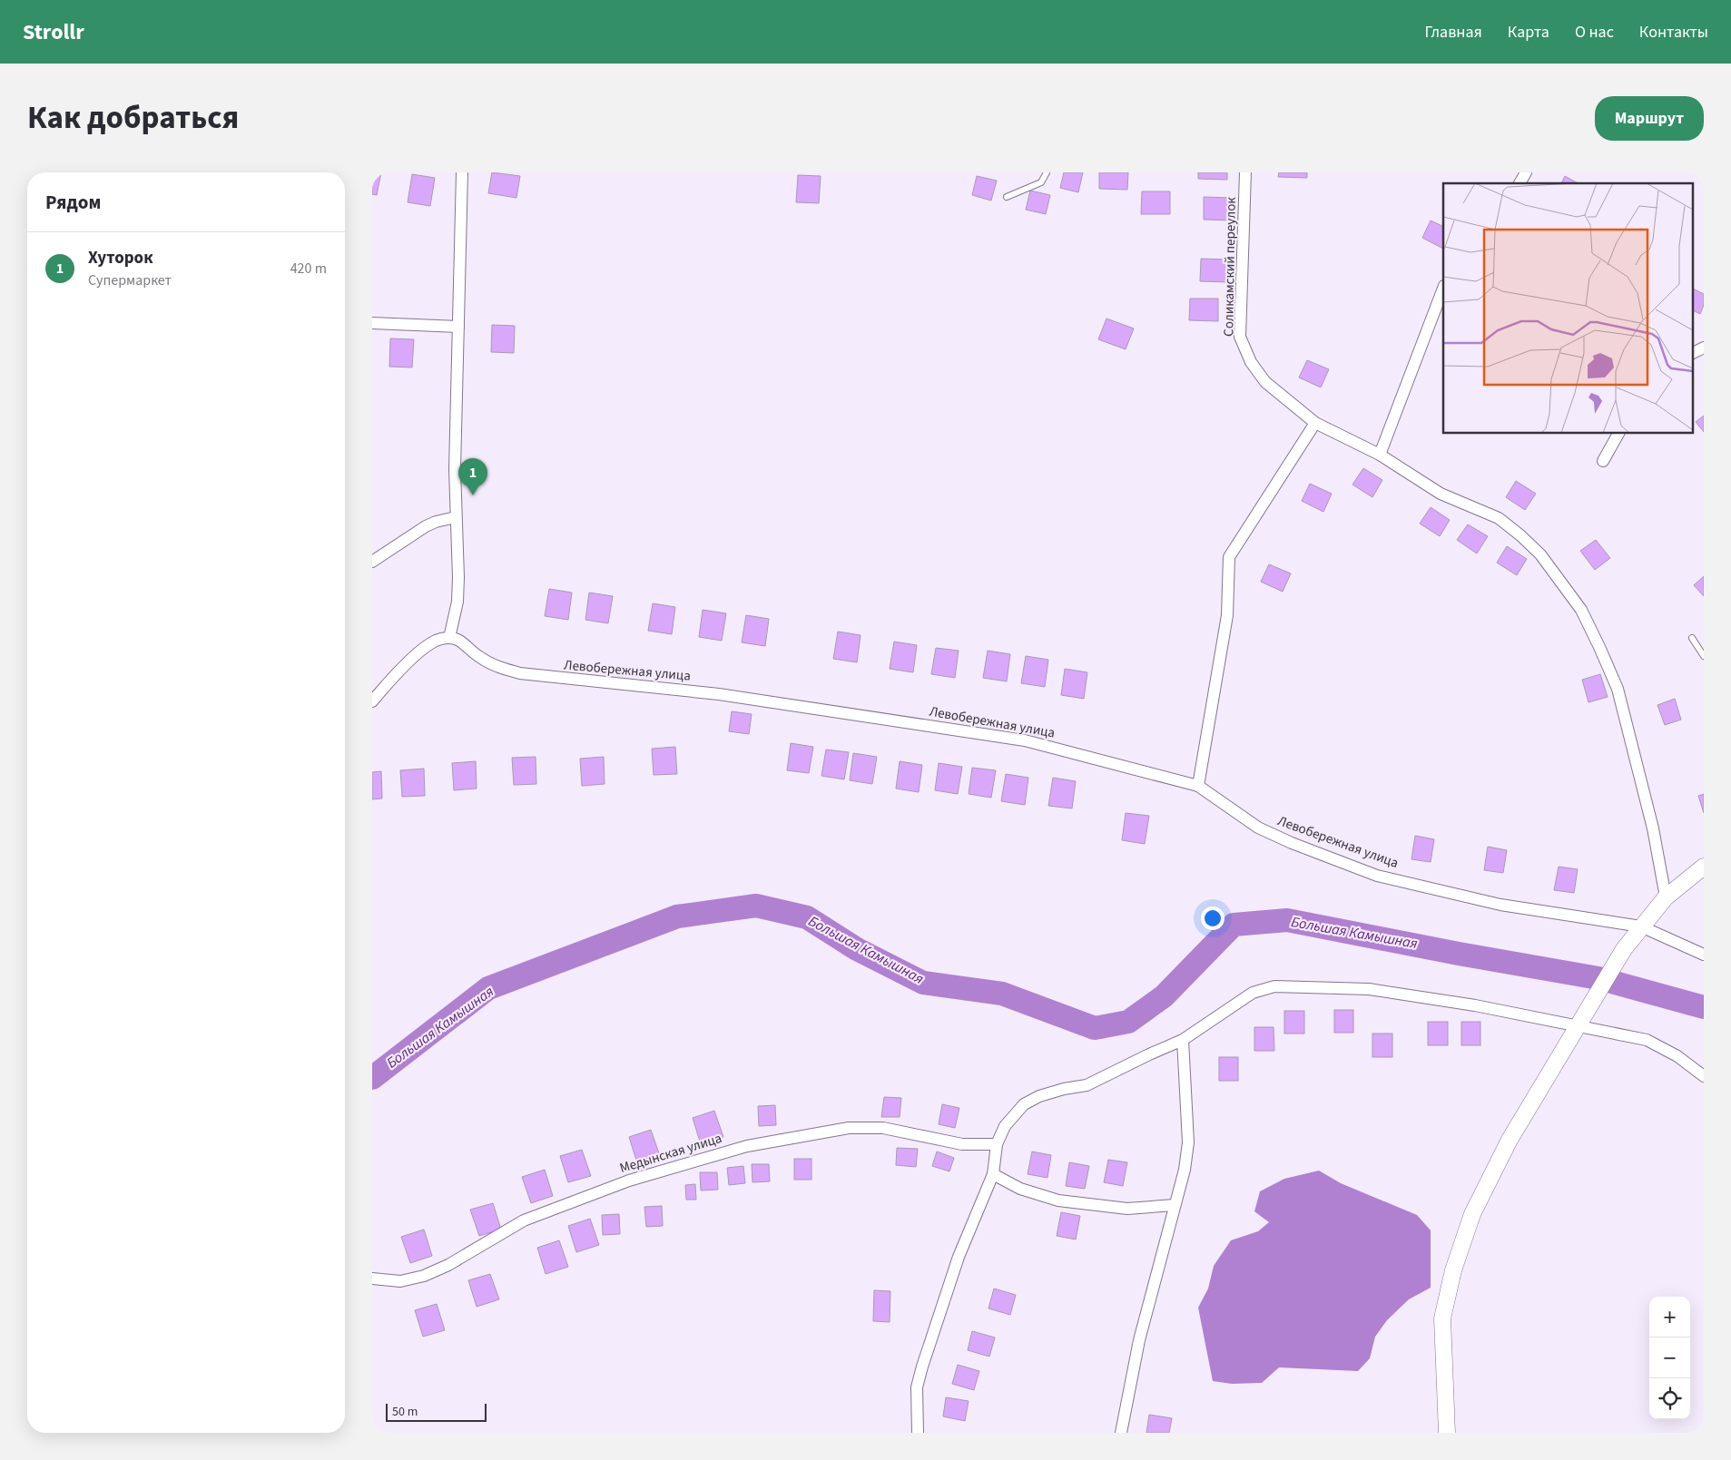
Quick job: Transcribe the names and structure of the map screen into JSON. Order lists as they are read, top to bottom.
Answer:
{
  "streets": {
    "street": ["Соликамский переулок", "Левобережная улица", "Медынская улица"]
  },
  "water": ["Большая Камышная"],
  "scale_bar": "50 m",
  "page": {
    "header": "Strollr",
    "nav": [
      "Главная",
      "Карта",
      "О нас",
      "Контакты"
    ],
    "title": "Как добраться",
    "buttons": "Маршрут",
    "heading": "Рядом",
    "list": [
      {
        "mark": "1",
        "name": "Хуторок",
        "note": "Супермаркет",
        "value": "420 m"
      }
    ],
    "pins": "1",
    "map_buttons": ["+", "−"],
    "scale": "50 m"
  }
}
